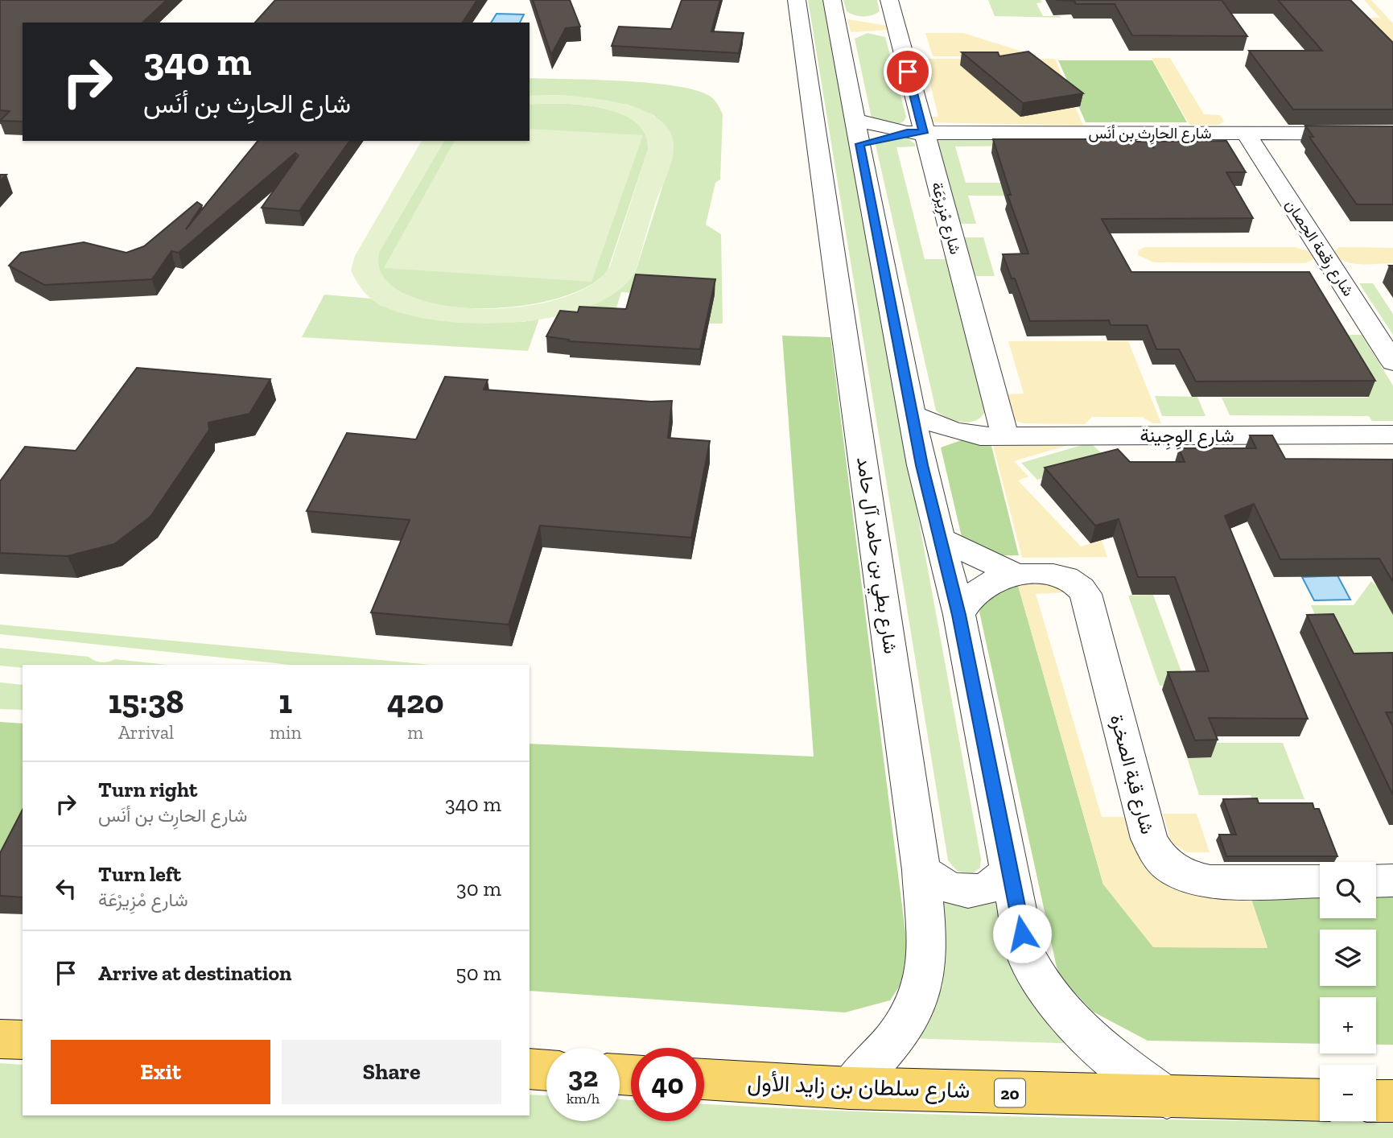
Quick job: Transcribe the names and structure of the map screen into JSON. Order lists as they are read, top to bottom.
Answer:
{
  "streets": {
    "main road": ["شارع سلطان بن زايد الأول", "20"],
    "street": [
      "شارع الحارِث بن أنَس",
      "شارع مْزِيرْعَة",
      "شارع رِقعة الحِصان",
      "شارع الوِجِينة",
      "شارع بطي بن حامد آل حامد",
      "شارع قبة الصخرة"
    ]
  },
  "crossings": [
    ["شارع الحارِث بن أنَس", "شارع مْزِيرْعَة"],
    ["شارع الحارِث بن أنَس", "شارع رِقعة الحِصان"],
    ["شارع مْزِيرْعَة", "شارع الوِجِينة"],
    ["شارع بطي بن حامد آل حامد", "شارع سلطان بن زايد الأول"]
  ],
  "page": {
    "turn": ["340 m", "شارع الحارِث بن أنَس"],
    "eta": [
      "15:38",
      "Arrival",
      "1",
      "min",
      "420",
      "m"
    ],
    "list": [
      {
        "name": "Turn right",
        "note": "شارع الحارِث بن أنَس",
        "value": "340 m"
      },
      {
        "name": "Turn left",
        "note": "شارع مْزِيرْعَة",
        "value": "30 m"
      },
      {
        "name": "Arrive at destination",
        "value": "50 m"
      }
    ],
    "map_buttons": ["+", "−"],
    "buttons": ["Exit", "Share"],
    "speed": "32 km/h",
    "limit": "40"
  }
}
